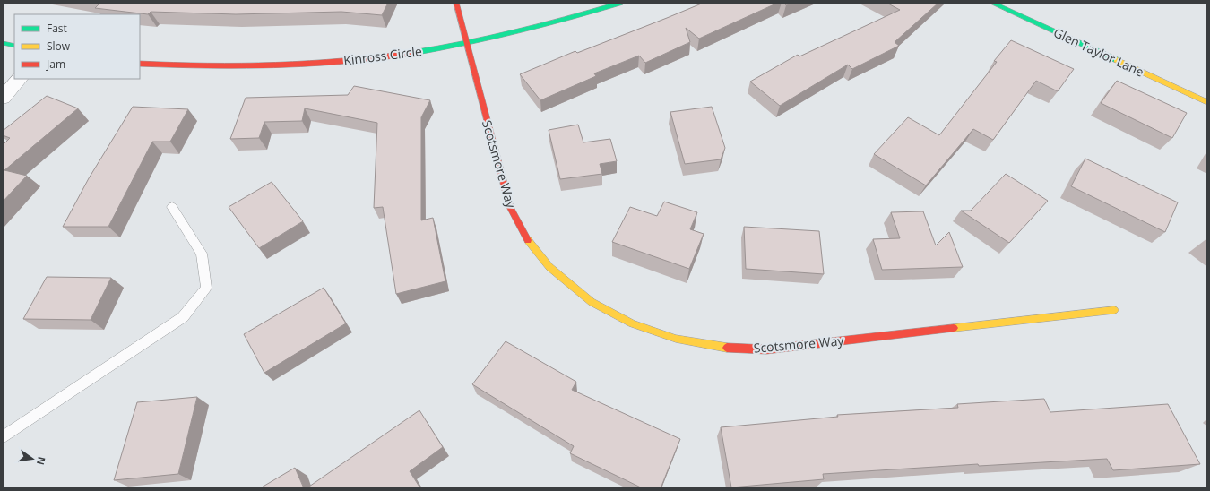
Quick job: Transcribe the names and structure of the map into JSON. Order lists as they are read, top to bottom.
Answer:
{
  "streets": {
    "street": ["Glen Taylor Lane", "Kinross Circle", "Scotsmore Way"]
  },
  "crossings": [
    ["Kinross Circle", "Scotsmore Way"]
  ],
  "legend": ["Fast", "Slow", "Jam"],
  "north": "right"
}
